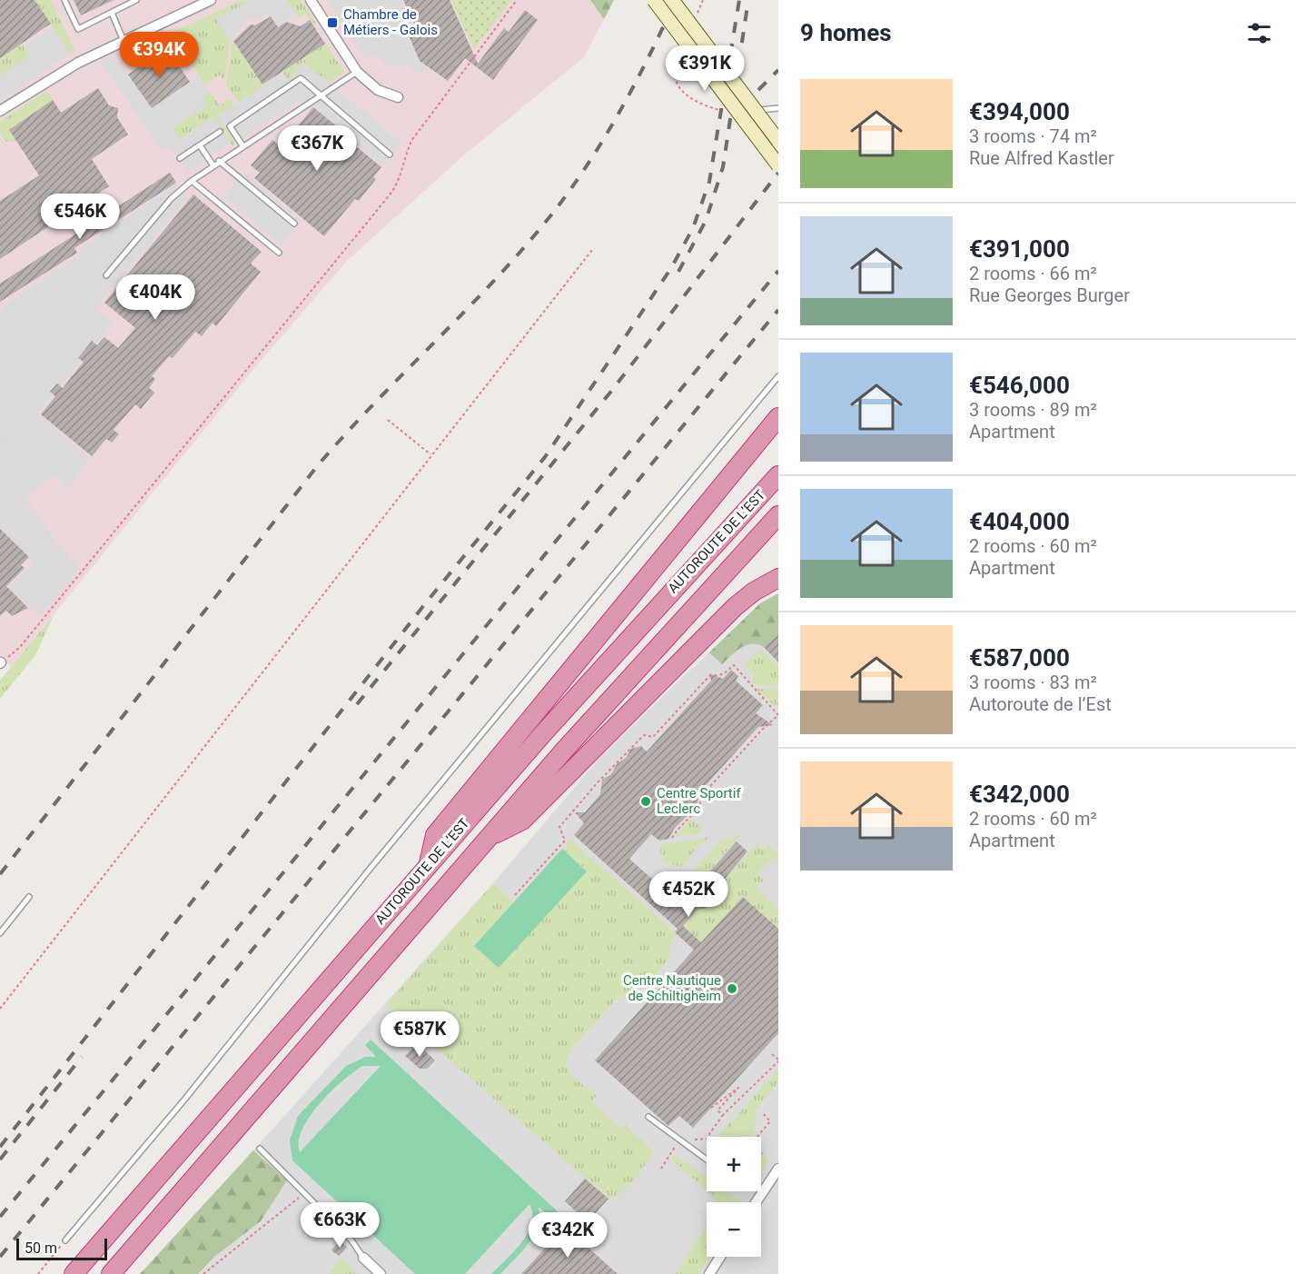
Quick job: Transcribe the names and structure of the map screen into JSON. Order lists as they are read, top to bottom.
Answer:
{
  "streets": {
    "highway": ["AUTOROUTE DE L’EST"]
  },
  "places": {
    "transit": ["Chambre de Métiers - Galois"],
    "other": ["Centre Sportif Leclerc", "Centre Nautique de Schiltigheim"]
  },
  "scale_bar": "50 m",
  "page": {
    "heading": "9 homes",
    "price": [
      "€394K",
      "€391K",
      "€367K",
      "€546K",
      "€404K",
      "€452K",
      "€587K",
      "€663K",
      "€342K"
    ],
    "list": [
      {
        "name": "€394,000",
        "note": "3 rooms · 74 m² · Rue Alfred Kastler"
      },
      {
        "name": "€391,000",
        "note": "2 rooms · 66 m² · Rue Georges Burger"
      },
      {
        "name": "€546,000",
        "note": "3 rooms · 89 m² · Apartment"
      },
      {
        "name": "€404,000",
        "note": "2 rooms · 60 m² · Apartment"
      },
      {
        "name": "€587,000",
        "note": "3 rooms · 83 m² · Autoroute de l’Est"
      },
      {
        "name": "€342,000",
        "note": "2 rooms · 60 m² · Apartment"
      }
    ],
    "map_buttons": ["+", "−"],
    "scale": "50 m"
  }
}
